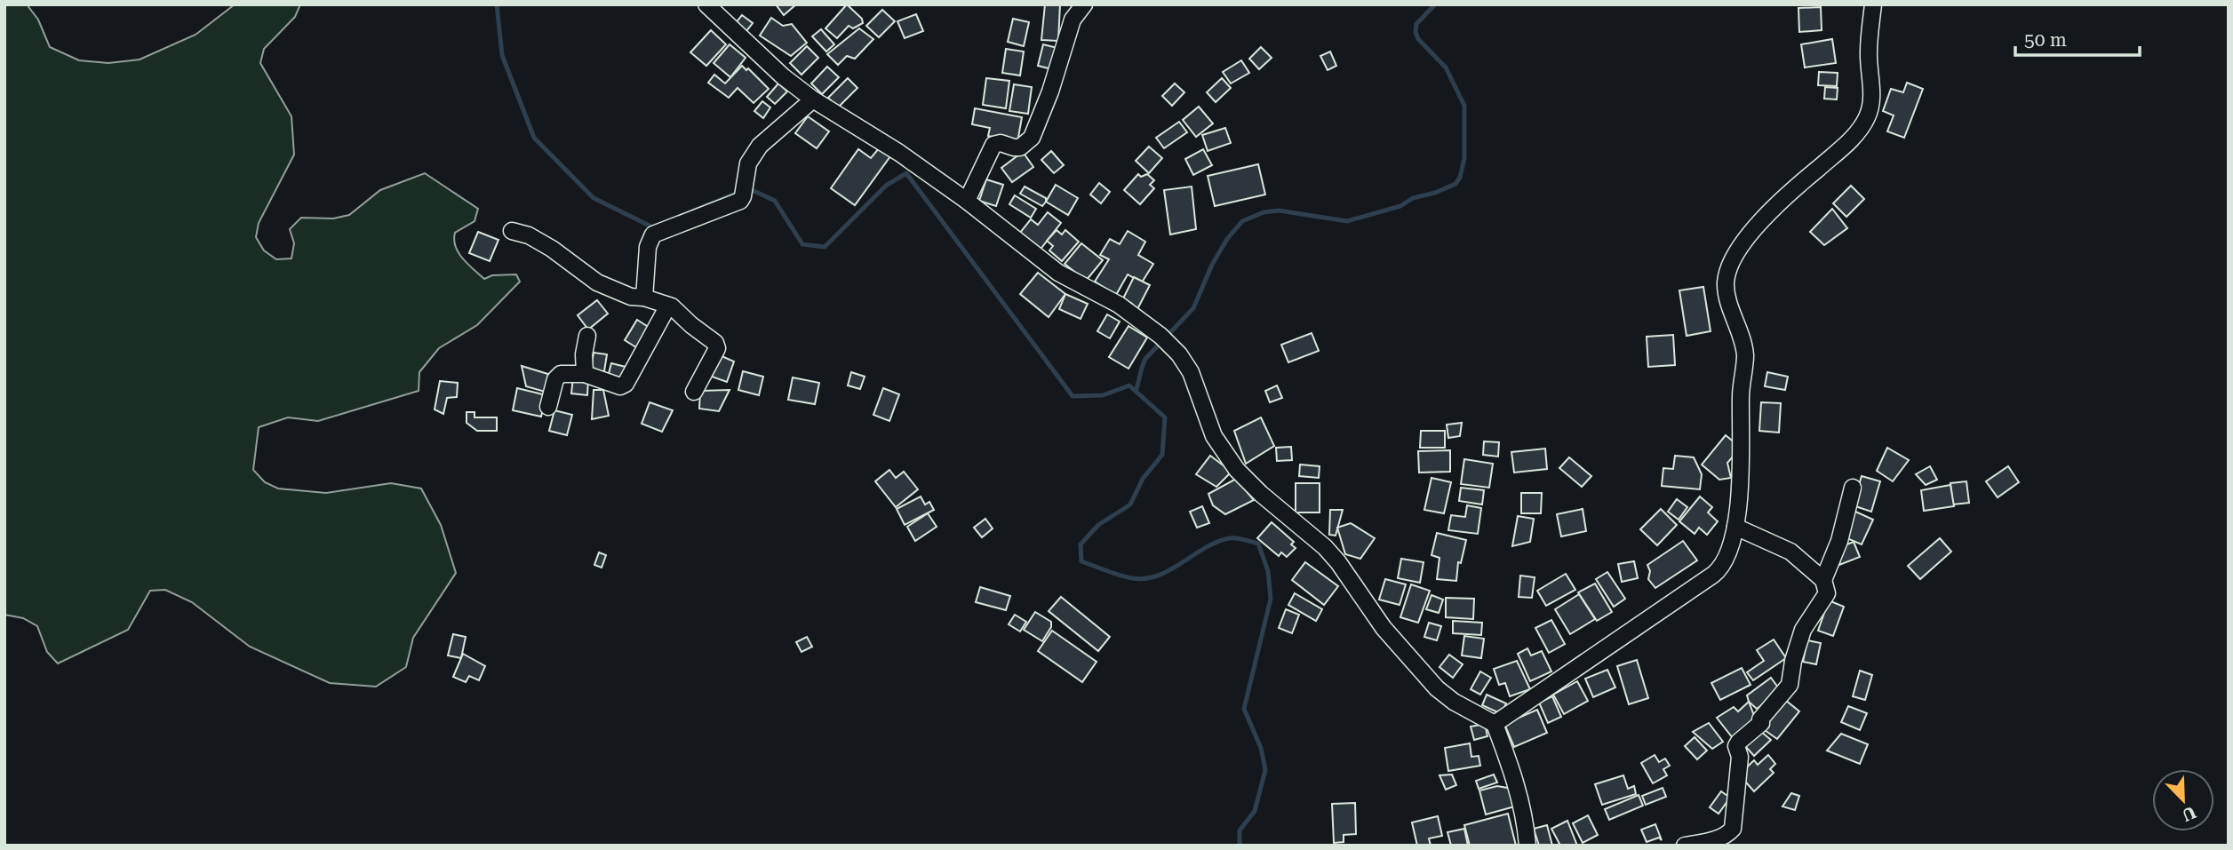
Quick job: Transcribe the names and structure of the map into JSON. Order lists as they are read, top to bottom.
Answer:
{
  "scale_bar": "50 m",
  "north": "bottom right"
}
